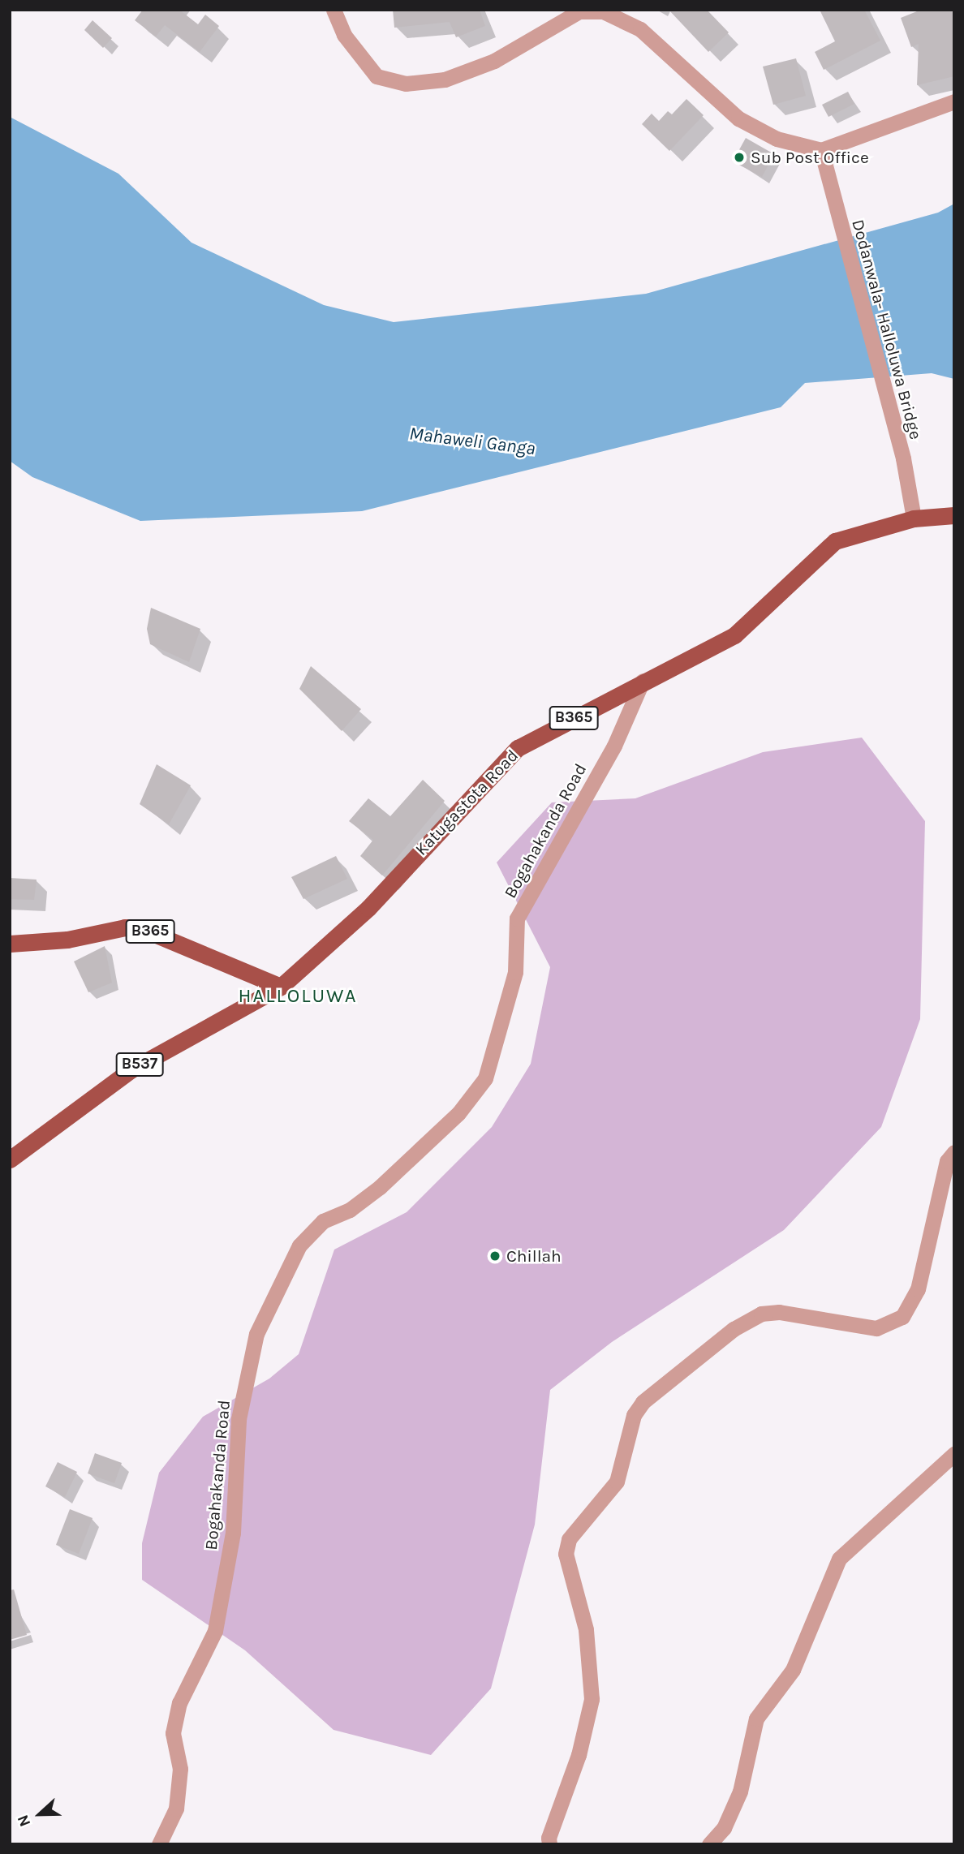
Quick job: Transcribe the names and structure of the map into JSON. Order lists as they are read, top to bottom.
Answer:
{
  "streets": {
    "main road": ["B365", "Katugastota Road", "B537"],
    "street": ["Dodanwala- Halloluwa Bridge", "Bogahakanda Road"]
  },
  "crossings": [
    ["Dodanwala- Halloluwa Bridge", "Katugastota Road"],
    ["B365", "Katugastota Road"],
    ["B365", "B537"],
    ["Katugastota Road", "Bogahakanda Road"],
    ["Katugastota Road", "B537"]
  ],
  "districts": ["HALLOLUWA"],
  "water": ["Mahaweli Ganga"],
  "places": ["Sub Post Office", "Chillah"],
  "north": "left"
}
